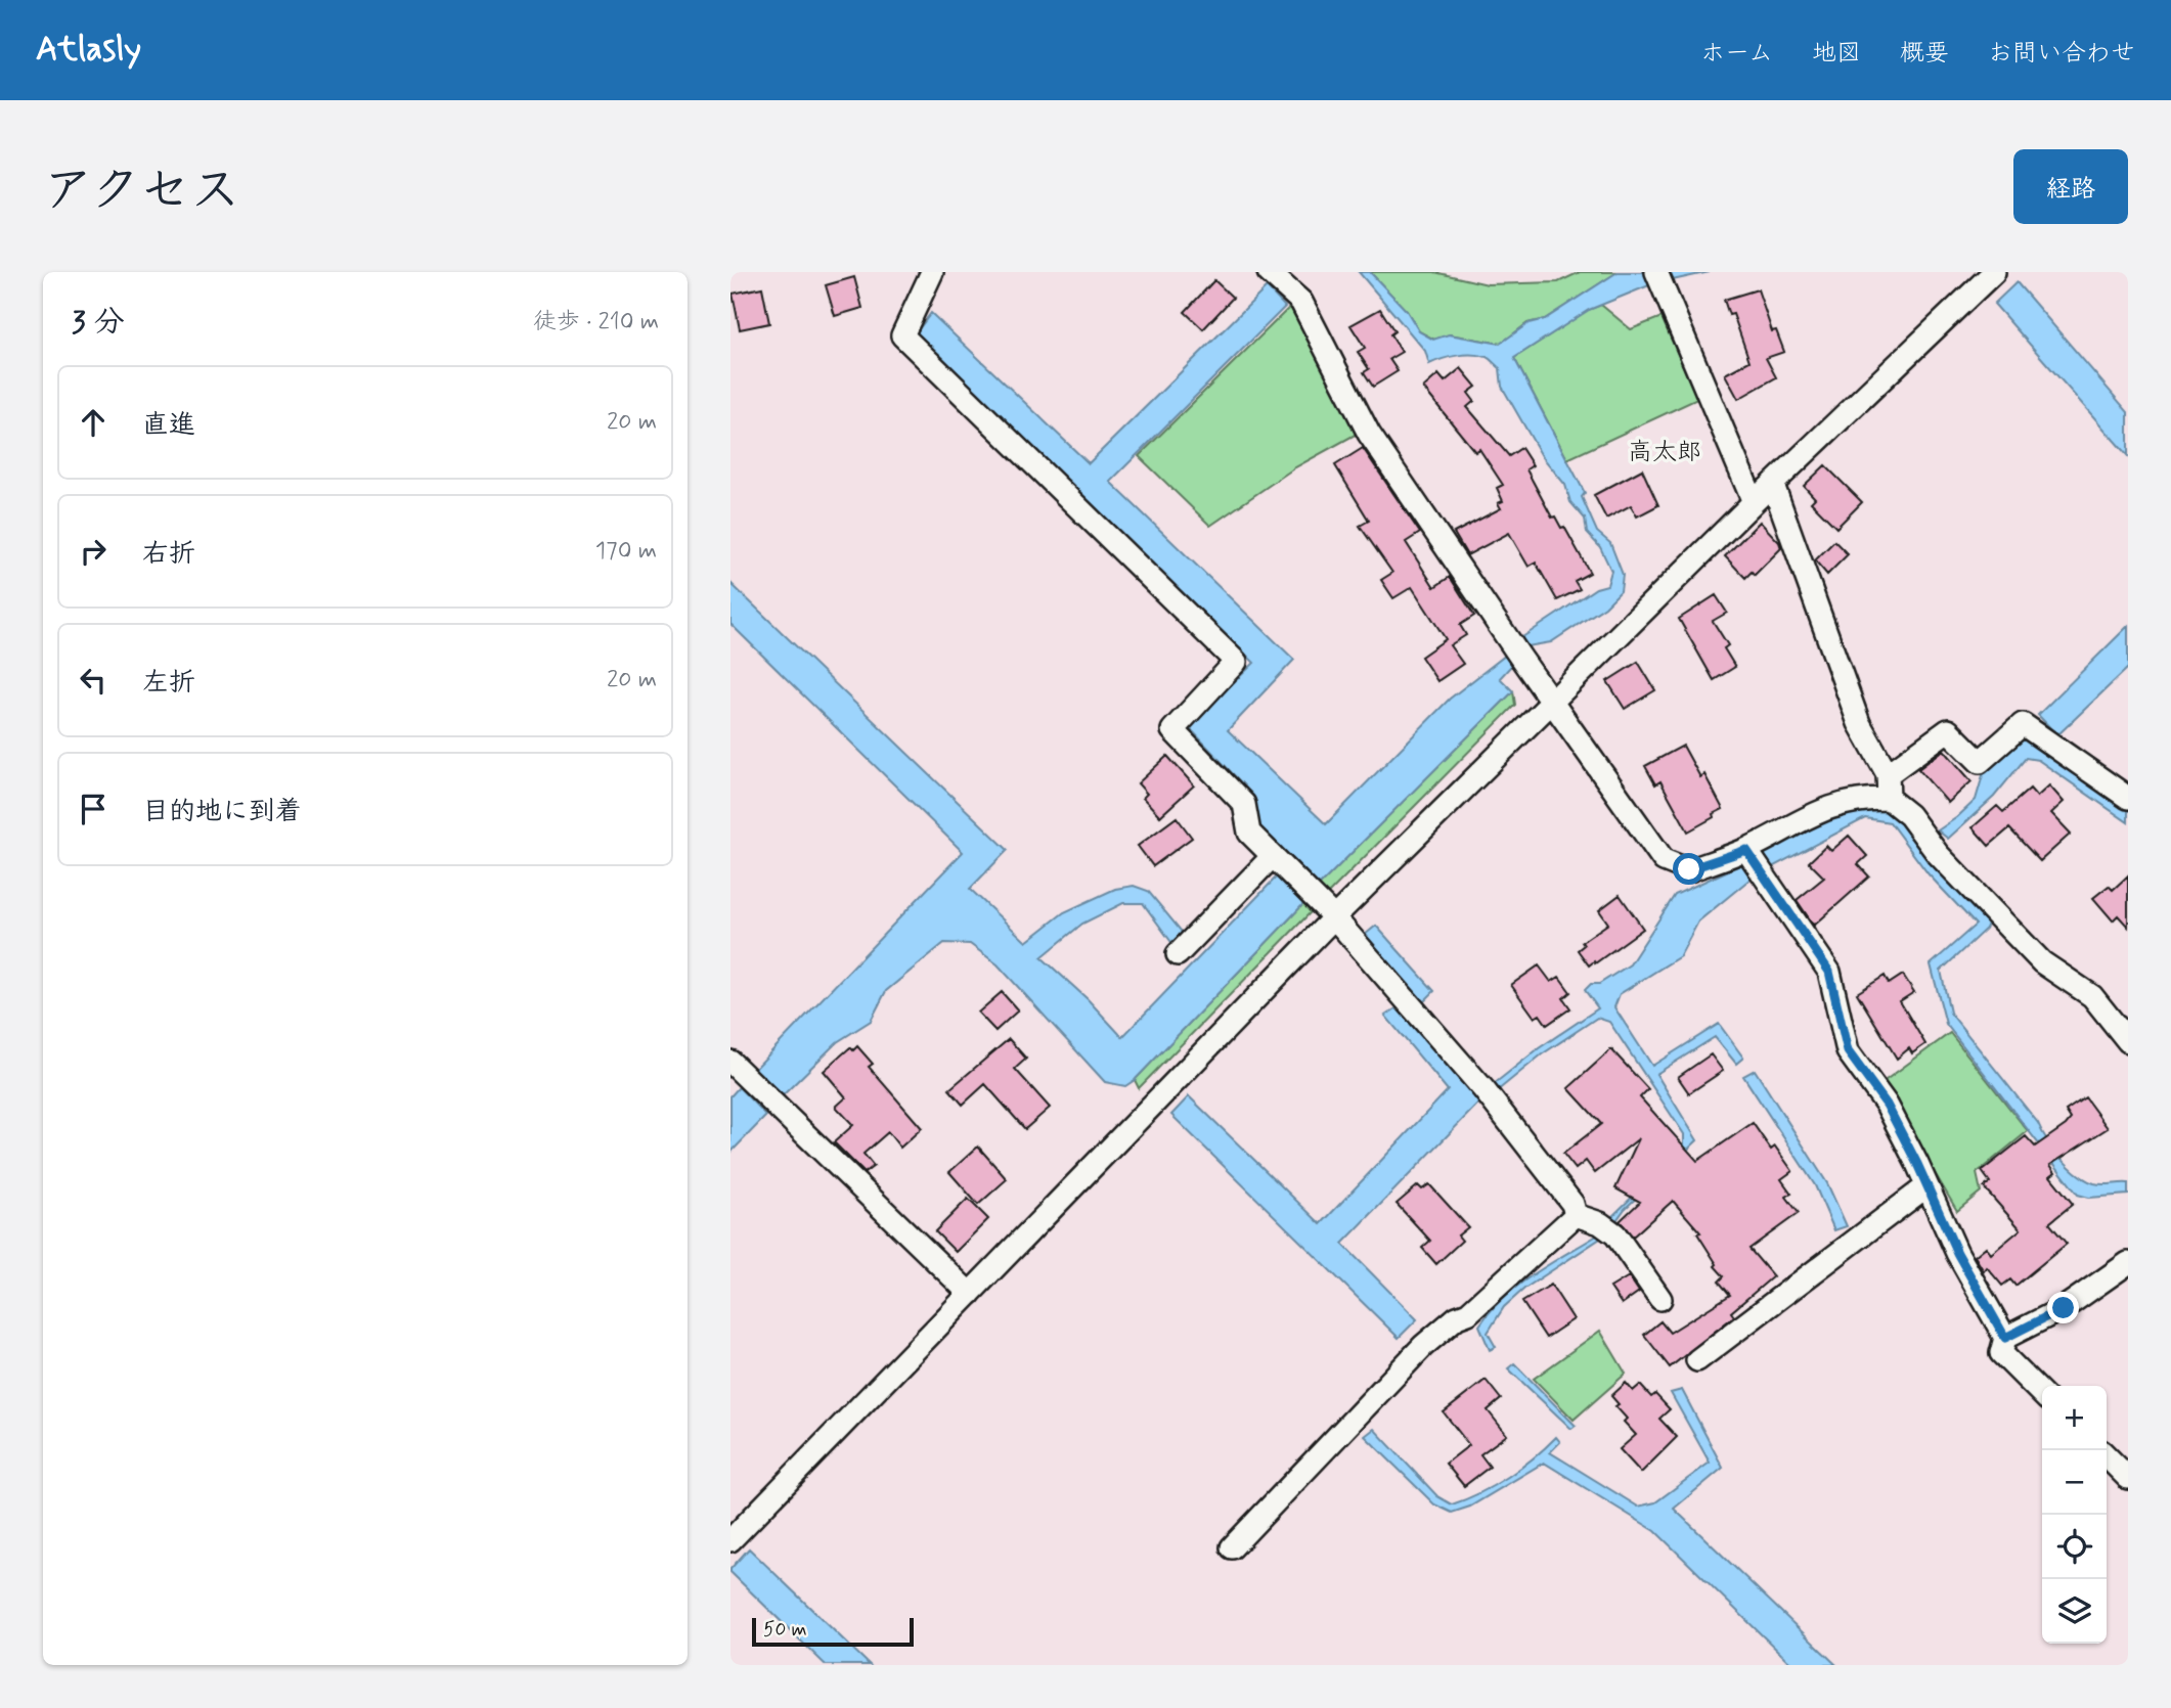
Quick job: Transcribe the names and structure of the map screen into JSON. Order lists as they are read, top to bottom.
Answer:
{
  "districts": ["高太郎"],
  "scale_bar": "50 m",
  "page": {
    "header": "Atlasly",
    "nav": [
      "ホーム",
      "地図",
      "概要",
      "お問い合わせ"
    ],
    "title": "アクセス",
    "buttons": "経路",
    "heading": ["3 分", "徒歩 · 210 m"],
    "list": [
      ["直進", "20 m"],
      ["右折", "170 m"],
      ["左折", "20 m"],
      "目的地に到着"
    ],
    "map_buttons": ["+", "−"],
    "scale": "50 m"
  }
}
